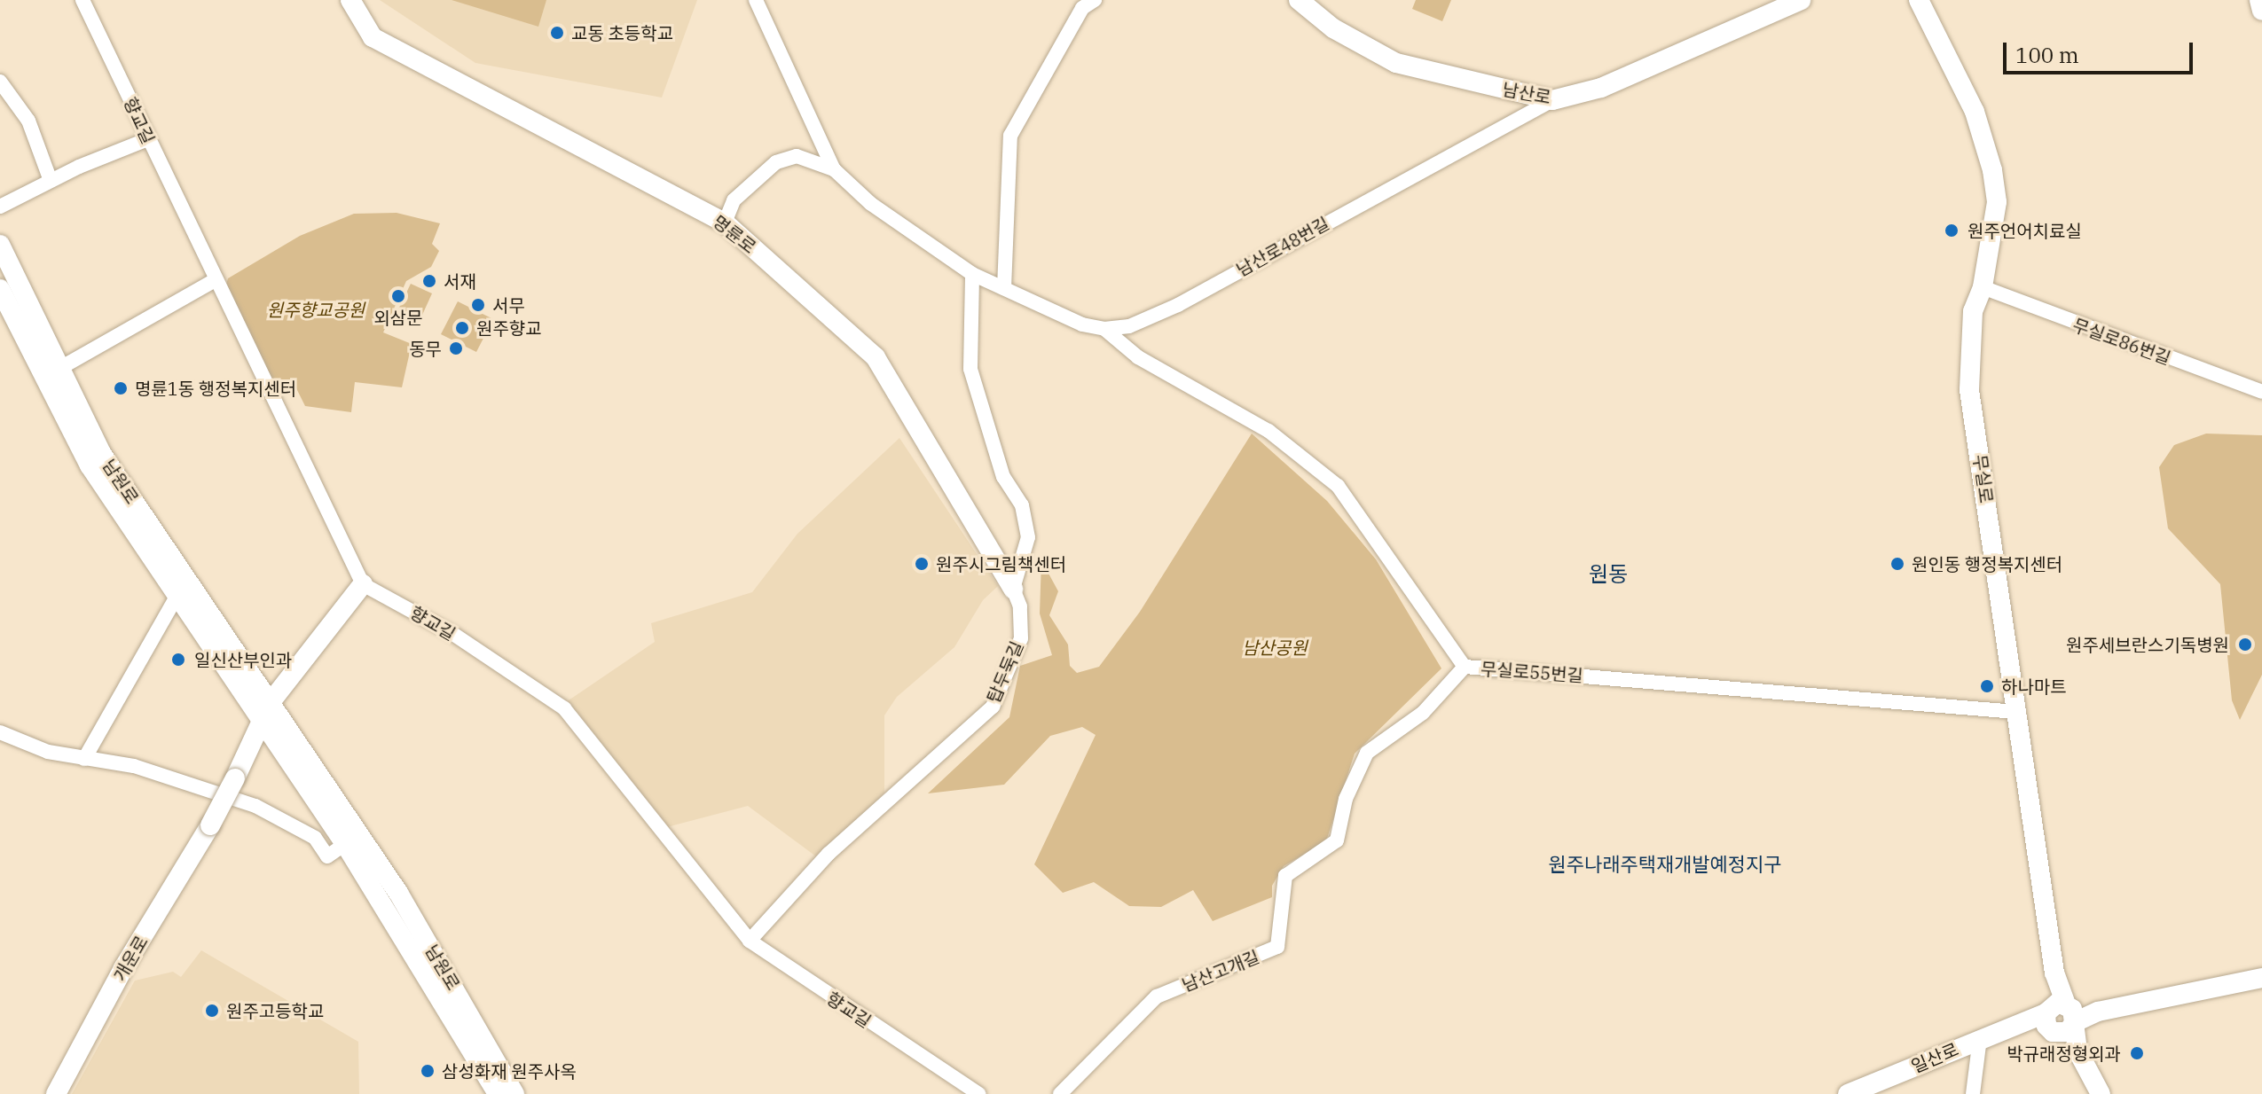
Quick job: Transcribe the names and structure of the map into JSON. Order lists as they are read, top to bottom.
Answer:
{
  "streets": {
    "street": [
      "남산로",
      "향교길",
      "명륜로",
      "남산로48번길",
      "무실로86번길",
      "무실로",
      "남원로",
      "탑두둑길",
      "무실로55번길",
      "개운로",
      "남산고개길",
      "일산로"
    ]
  },
  "crossings": [
    ["남산로", "남산로48번길"],
    ["향교길", "탑두둑길"],
    ["명륜로", "탑두둑길"],
    ["남산로48번길", "탑두둑길"],
    ["남산로48번길", "무실로55번길"],
    ["무실로86번길", "무실로"],
    ["무실로", "무실로55번길"],
    ["무실로", "일산로"],
    ["남원로", "개운로"],
    ["무실로55번길", "남산고개길"]
  ],
  "districts": ["원동", "원주나래주택재개발예정지구"],
  "parks": ["원주향교공원", "남산공원"],
  "places": [
    "교동 초등학교",
    "원주언어치료실",
    "서재",
    "외삼문",
    "서무",
    "원주향교",
    "동무",
    "명륜1동 행정복지센터",
    "원주시그림책센터",
    "원인동 행정복지센터",
    "원주세브란스기독병원",
    "일신산부인과",
    "하나마트",
    "원주고등학교",
    "박규래정형외과",
    "삼성화재 원주사옥"
  ],
  "scale_bar": "100 m"
}
